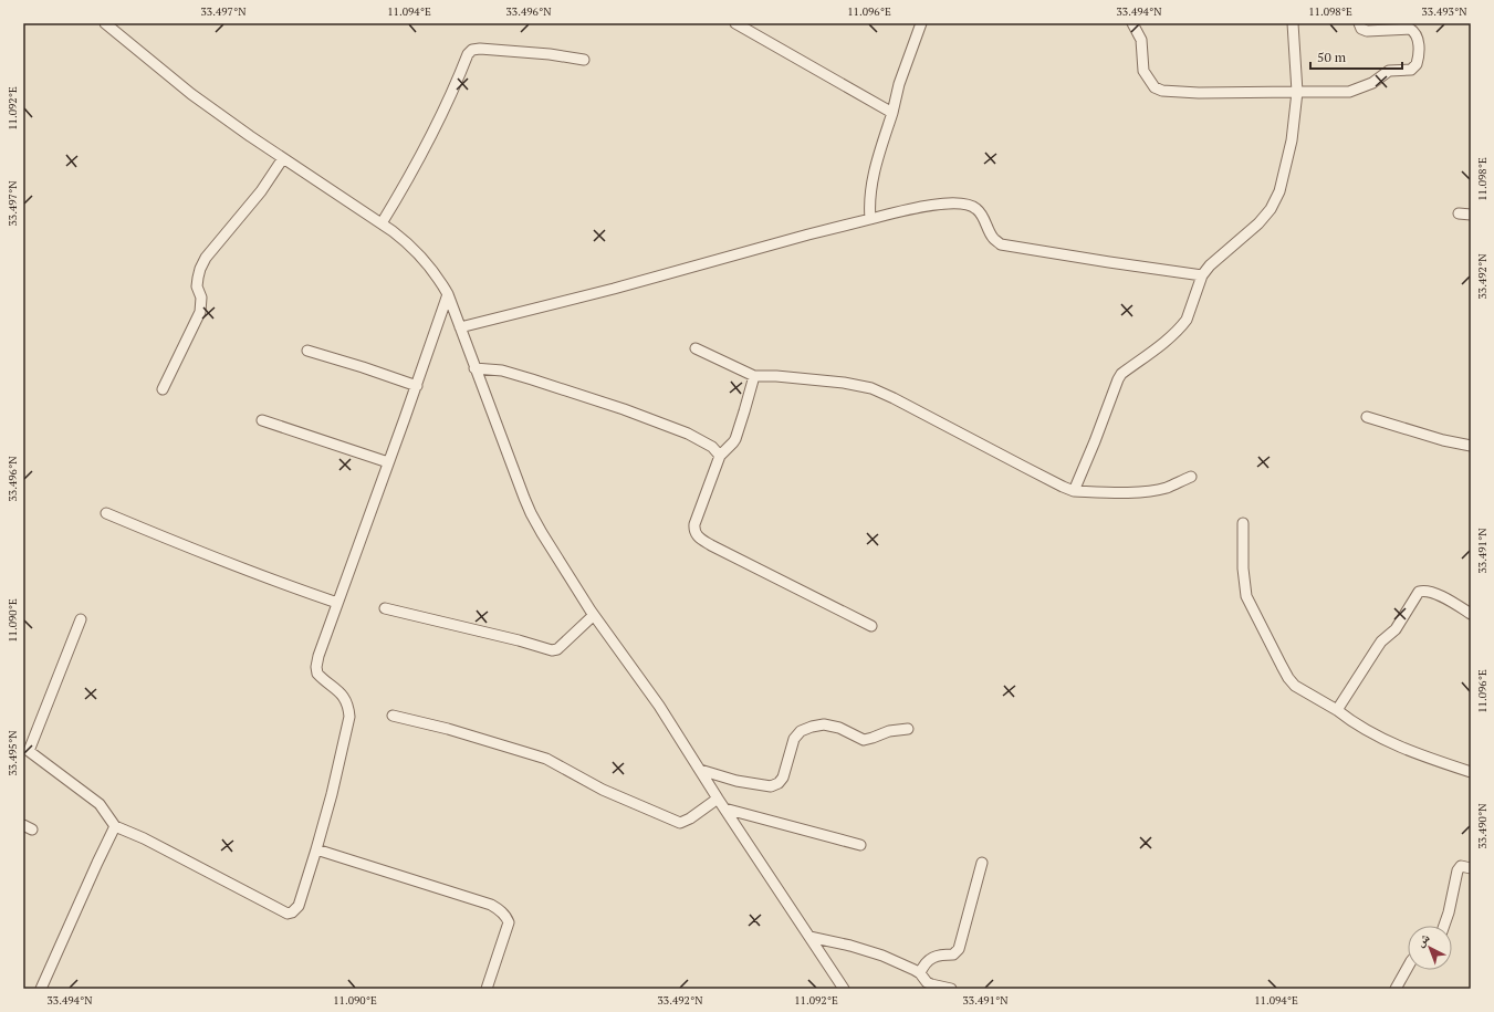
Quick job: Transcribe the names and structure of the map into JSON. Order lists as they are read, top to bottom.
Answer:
{
  "scale_bar": "50 m",
  "north": "top left",
  "coordinates": [
    "33.497°N",
    "11.094°E",
    "33.496°N",
    "11.096°E",
    "33.494°N",
    "11.098°E",
    "33.493°N",
    "11.092°E",
    "33.492°N",
    "33.491°N",
    "11.090°E",
    "33.495°N",
    "33.490°N"
  ]
}
